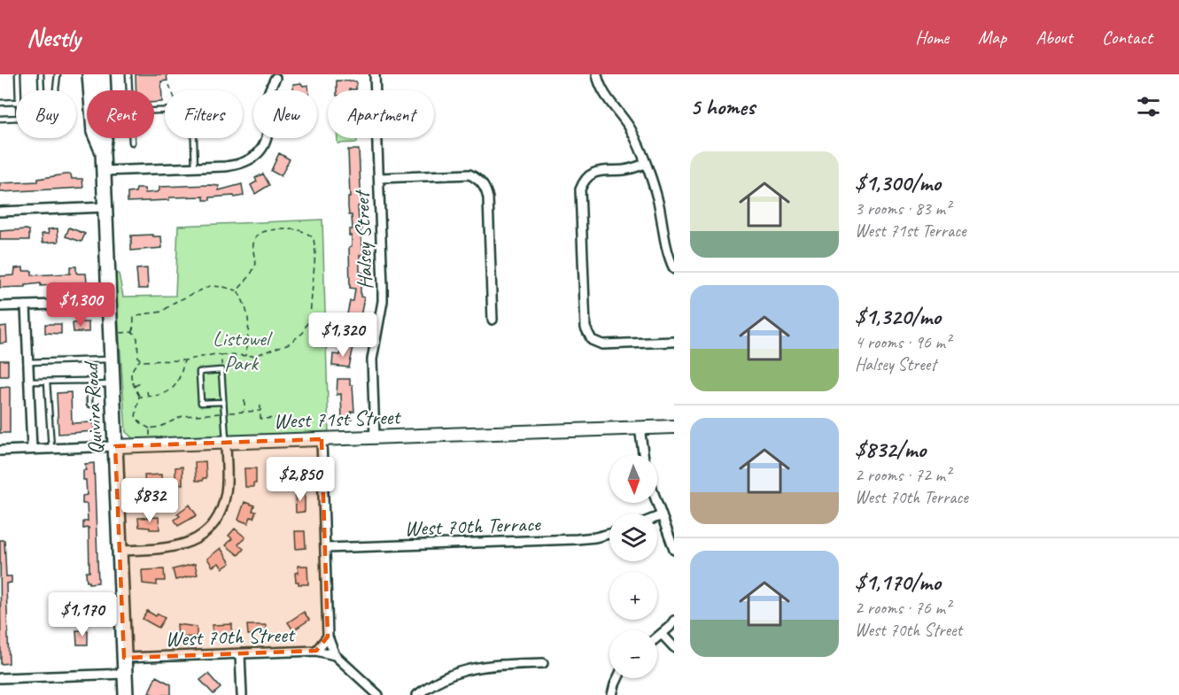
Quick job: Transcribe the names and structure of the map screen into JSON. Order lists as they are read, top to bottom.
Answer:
{
  "streets": {
    "main road": ["Quivira Road"],
    "street": [
      "Halsey Street",
      "West 71st Street",
      "West 70th Terrace",
      "West 70th Street"
    ]
  },
  "crossings": [
    ["Halsey Street", "West 71st Street"],
    ["Quivira Road", "West 71st Street"],
    ["Quivira Road", "West 70th Street"]
  ],
  "parks": ["Listowel Park"],
  "north": "bottom",
  "page": {
    "header": "Nestly",
    "nav": [
      "Home",
      "Map",
      "About",
      "Contact"
    ],
    "heading": "5 homes",
    "chip": [
      "Buy",
      "Rent",
      "Filters",
      "New",
      "Apartment"
    ],
    "list": [
      {
        "name": "$1,300/mo",
        "note": "3 rooms · 83 m² · West 71st Terrace"
      },
      {
        "name": "$1,320/mo",
        "note": "4 rooms · 96 m² · Halsey Street"
      },
      {
        "name": "$832/mo",
        "note": "2 rooms · 72 m² · West 70th Terrace"
      },
      {
        "name": "$1,170/mo",
        "note": "2 rooms · 76 m² · West 70th Street"
      }
    ],
    "price": [
      "$1,300",
      "$1,320",
      "$2,850",
      "$832",
      "$1,170"
    ],
    "map_buttons": ["+", "−"]
  }
}
